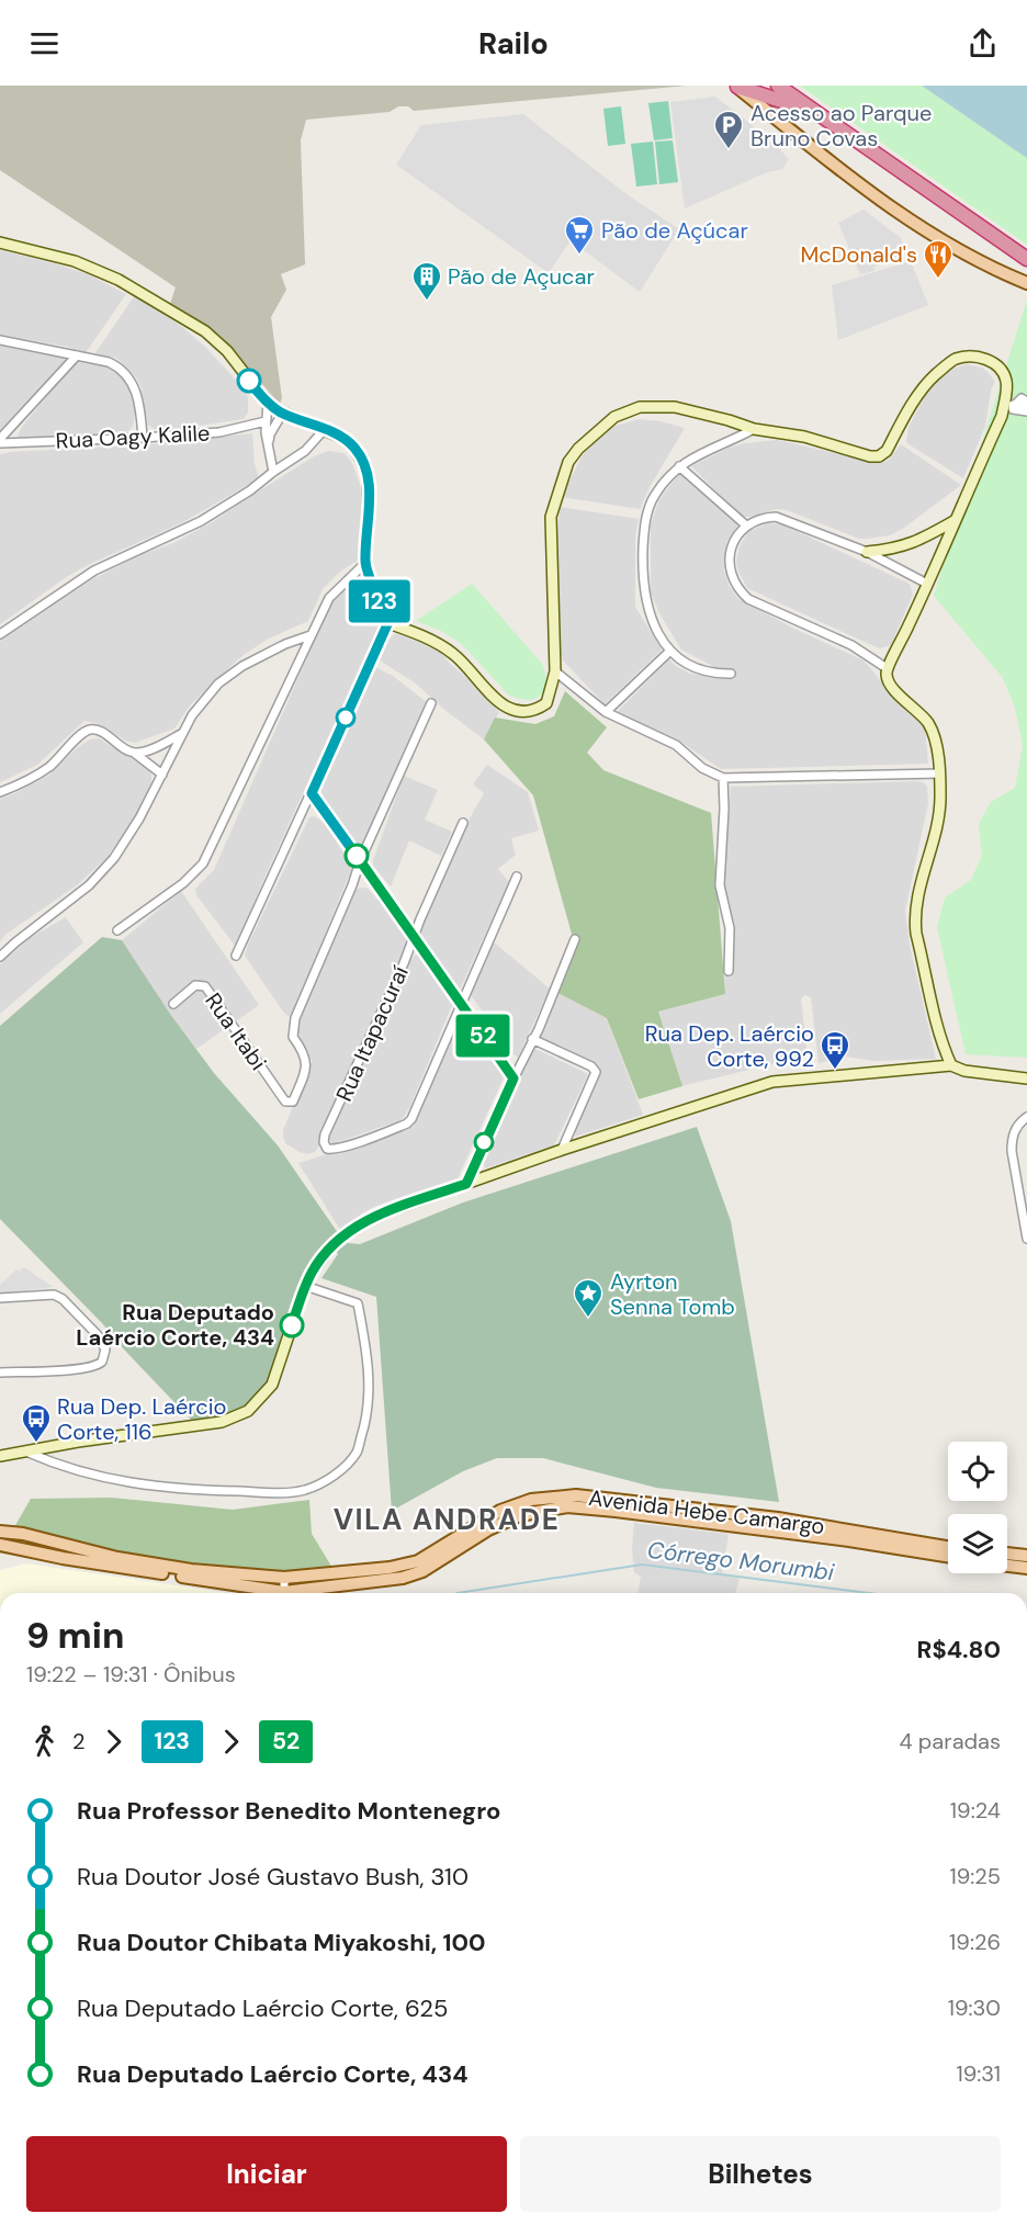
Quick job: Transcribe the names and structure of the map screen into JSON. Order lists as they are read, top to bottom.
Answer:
{
  "streets": {
    "main road": ["Avenida Hebe Camargo"],
    "street": ["Rua Oagy Kalile", "Rua Itabi", "Rua Itapacuraí"]
  },
  "districts": ["VILA ANDRADE"],
  "water": ["Córrego Morumbi"],
  "places": {
    "parking": ["Acesso ao Parque Bruno Covas"],
    "supermarket": ["Pão de Açúcar"],
    "restaurant": ["McDonald's"],
    "building": ["Pão de Açucar"],
    "bus stop": ["Rua Dep. Laércio Corte, 992", "Rua Dep. Laércio Corte, 116"],
    "place": ["Ayrton Senna Tomb"],
    "other": ["Rua Deputado Laércio Corte, 434"]
  },
  "lines": ["bus line 123", "bus line 52"],
  "page": {
    "header": "Railo",
    "on_map": ["123", "52"],
    "heading": ["9 min", "19:22 – 19:31 · Ônibus", "R$4.80"],
    "legs": [
      "2",
      "123",
      "52",
      "4 paradas"
    ],
    "list": [
      {
        "name": "Rua Professor Benedito Montenegro",
        "value": "19:24"
      },
      {
        "name": "Rua Doutor José Gustavo Bush, 310",
        "value": "19:25"
      },
      {
        "name": "Rua Doutor Chibata Miyakoshi, 100",
        "value": "19:26"
      },
      {
        "name": "Rua Deputado Laércio Corte, 625",
        "value": "19:30"
      },
      {
        "name": "Rua Deputado Laércio Corte, 434",
        "value": "19:31"
      }
    ],
    "buttons": ["Iniciar", "Bilhetes"]
  }
}
